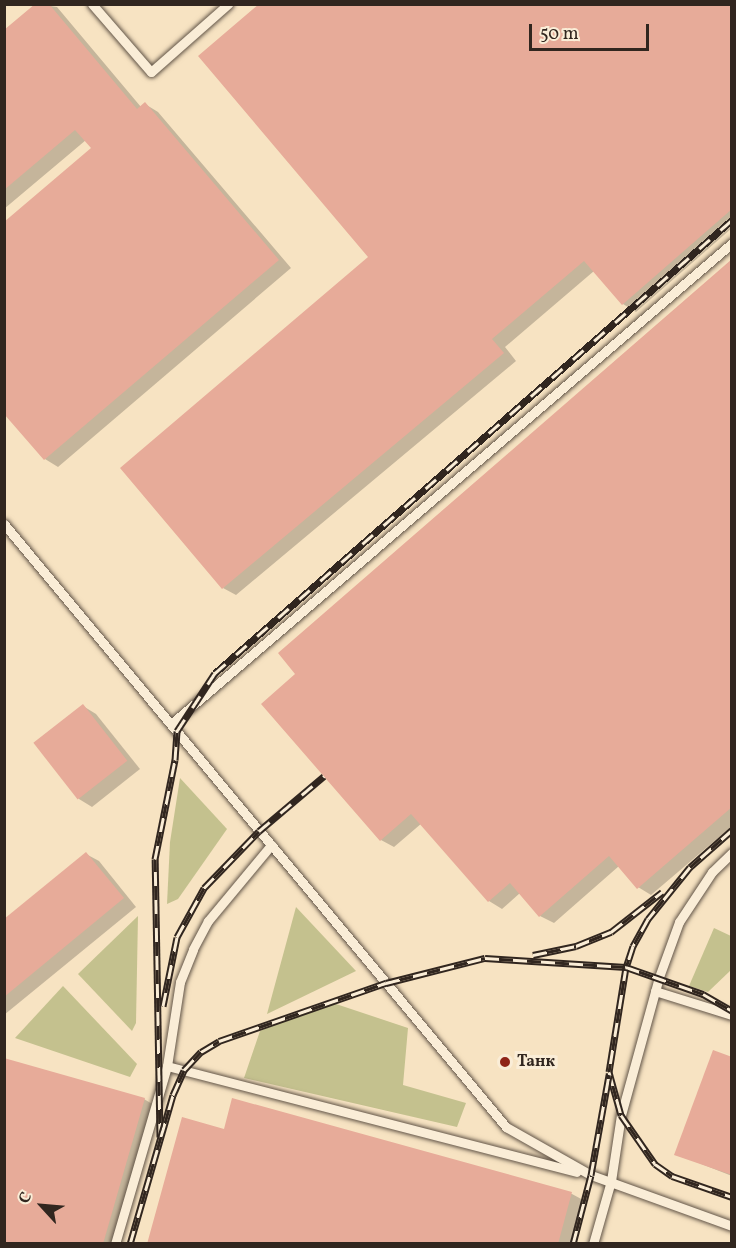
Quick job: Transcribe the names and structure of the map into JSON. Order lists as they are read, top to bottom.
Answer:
{
  "places": ["Танк"],
  "scale_bar": "50 m",
  "north": "top left"
}
